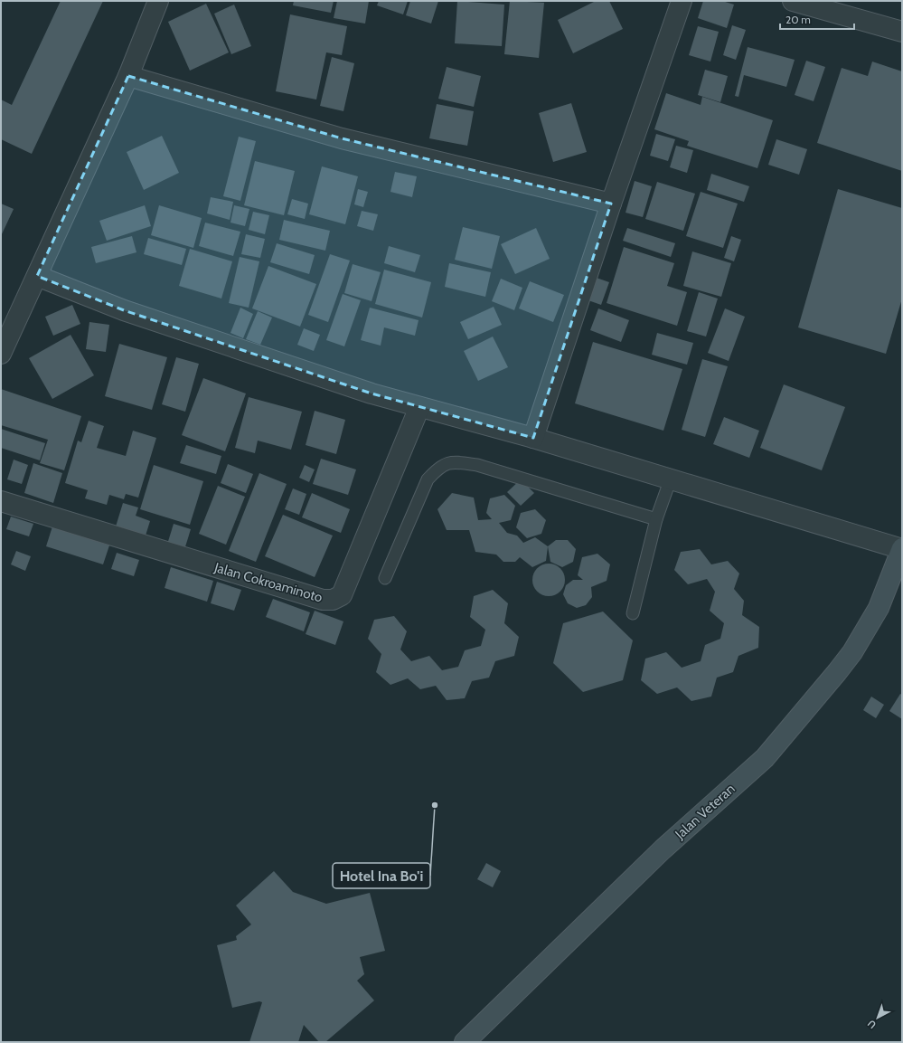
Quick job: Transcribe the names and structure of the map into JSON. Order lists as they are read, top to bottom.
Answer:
{
  "streets": {
    "main road": ["Jalan Veteran"],
    "street": ["Jalan Cokroaminoto"]
  },
  "places": ["Hotel Ina Bo'i"],
  "scale_bar": "20 m",
  "north": "bottom left"
}
